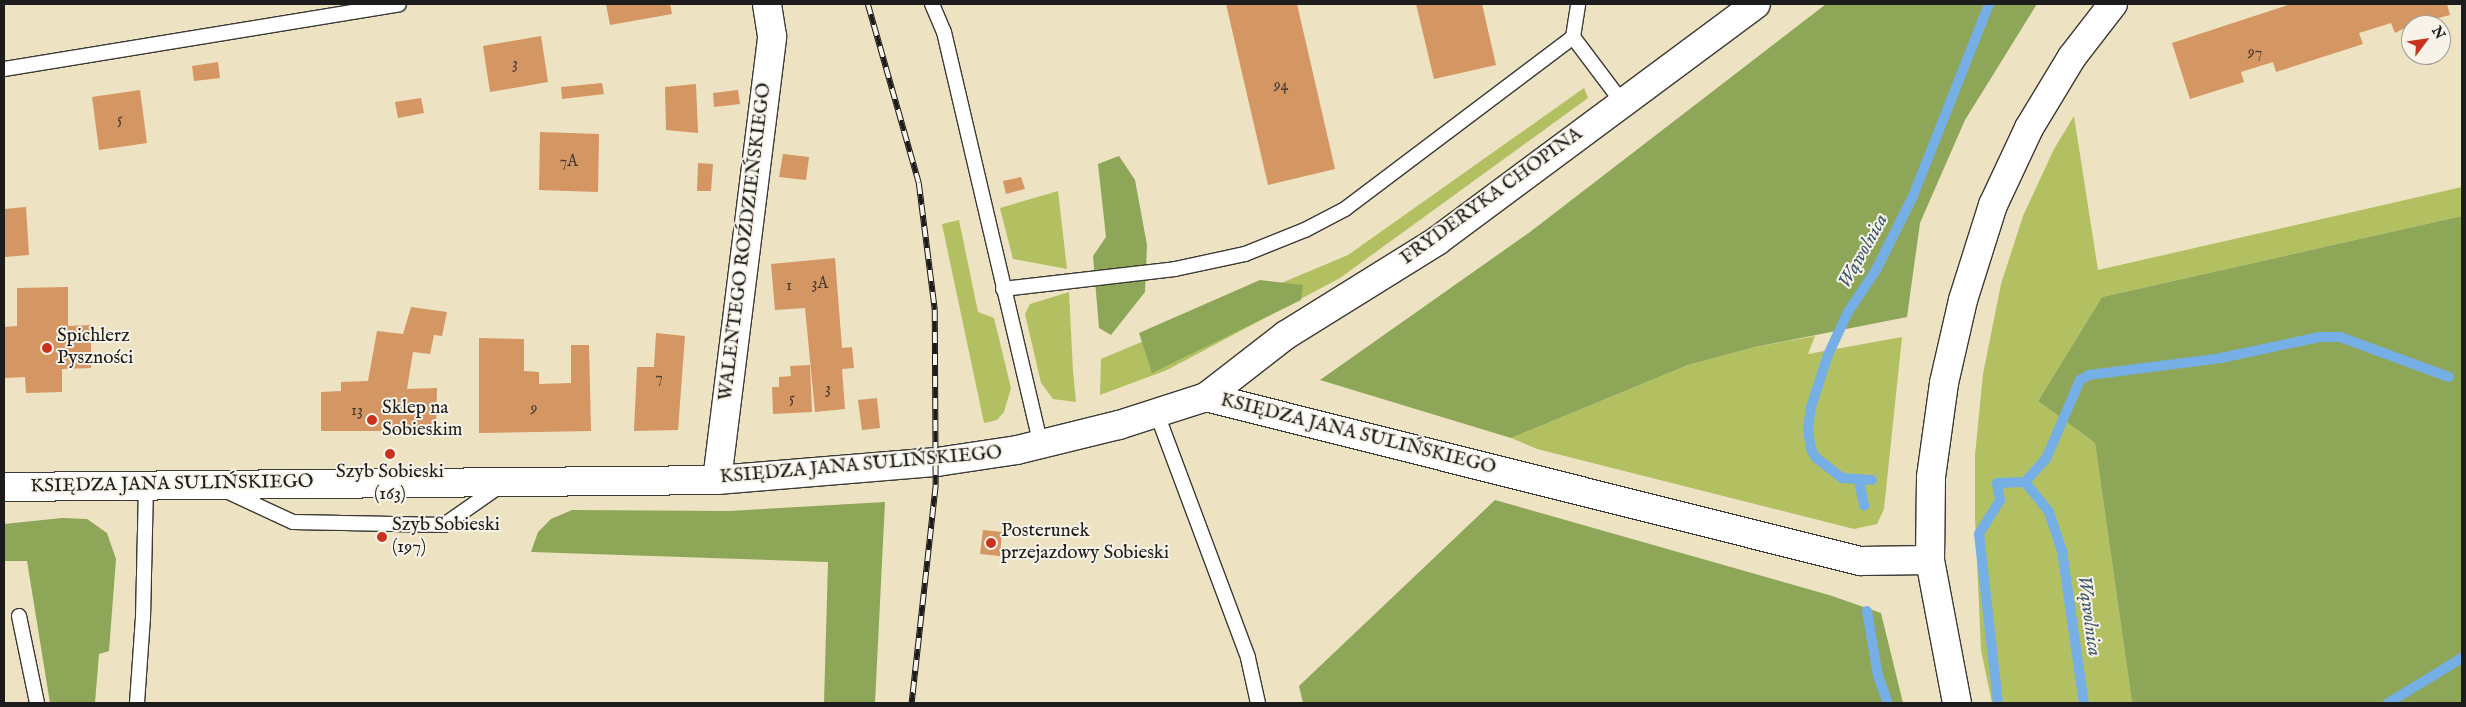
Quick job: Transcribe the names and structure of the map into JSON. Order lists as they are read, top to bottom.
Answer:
{
  "streets": {
    "street": ["FRYDERYKA CHOPINA", "WALENTEGO ROŹDZIEŃSKIEGO", "KSIĘDZA JANA SULIŃSKIEGO"]
  },
  "crossings": [
    ["FRYDERYKA CHOPINA", "KSIĘDZA JANA SULIŃSKIEGO"],
    ["WALENTEGO ROŹDZIEŃSKIEGO", "KSIĘDZA JANA SULIŃSKIEGO"]
  ],
  "water": ["Wąwolnica"],
  "places": [
    "Spichlerz Pyszności",
    "Sklep na Sobieskim",
    "Szyb Sobieski (163)",
    "Szyb Sobieski (197)",
    "Posterunek przejazdowy Sobieski"
  ],
  "house_numbers": [
    "97",
    "3",
    "94",
    "5",
    "7A",
    "3A",
    "1",
    "7",
    "3",
    "5",
    "9",
    "13"
  ],
  "north": "top right"
}
